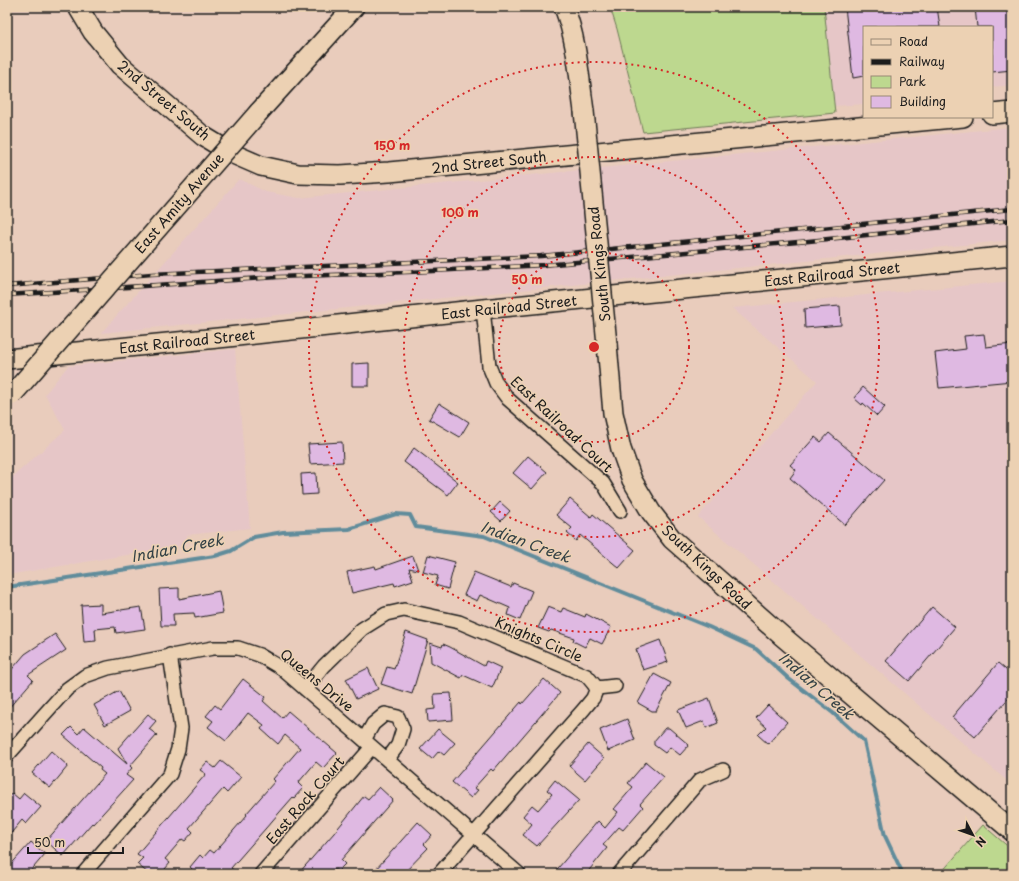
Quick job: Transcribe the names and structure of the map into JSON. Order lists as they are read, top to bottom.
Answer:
{
  "streets": {
    "street": [
      "2nd Street South",
      "East Amity Avenue",
      "South Kings Road",
      "East Railroad Street",
      "East Railroad Court",
      "Knights Circle",
      "Queens Drive",
      "East Rock Court"
    ]
  },
  "crossings": [
    ["East Railroad Street", "East Railroad Court"],
    ["Knights Circle", "Queens Drive"],
    ["Queens Drive", "East Rock Court"]
  ],
  "water": ["Indian Creek"],
  "legend": [
    "Road",
    "Railway",
    "Park",
    "Building"
  ],
  "scale_bar": "50 m",
  "north": "bottom right",
  "rings": ["150 m", "100 m", "50 m"]
}
